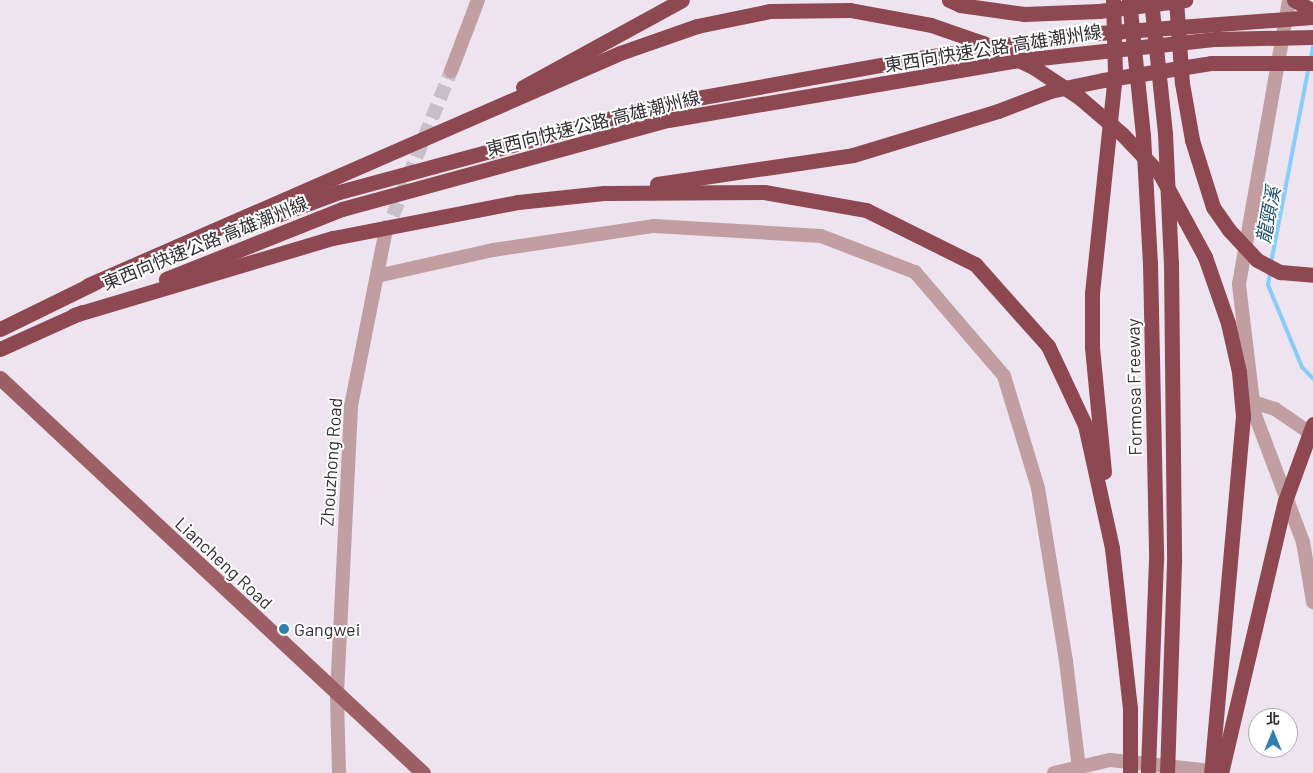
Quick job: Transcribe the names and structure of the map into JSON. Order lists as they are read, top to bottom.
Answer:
{
  "streets": {
    "highway": ["東西向快速公路 高雄潮州線", "Formosa Freeway"],
    "main road": ["Liancheng Road"],
    "street": ["Zhouzhong Road"]
  },
  "crossings": [
    ["Zhouzhong Road", "Liancheng Road"]
  ],
  "water": ["龍頸溪"],
  "places": ["Gangwei"],
  "north": "top"
}
